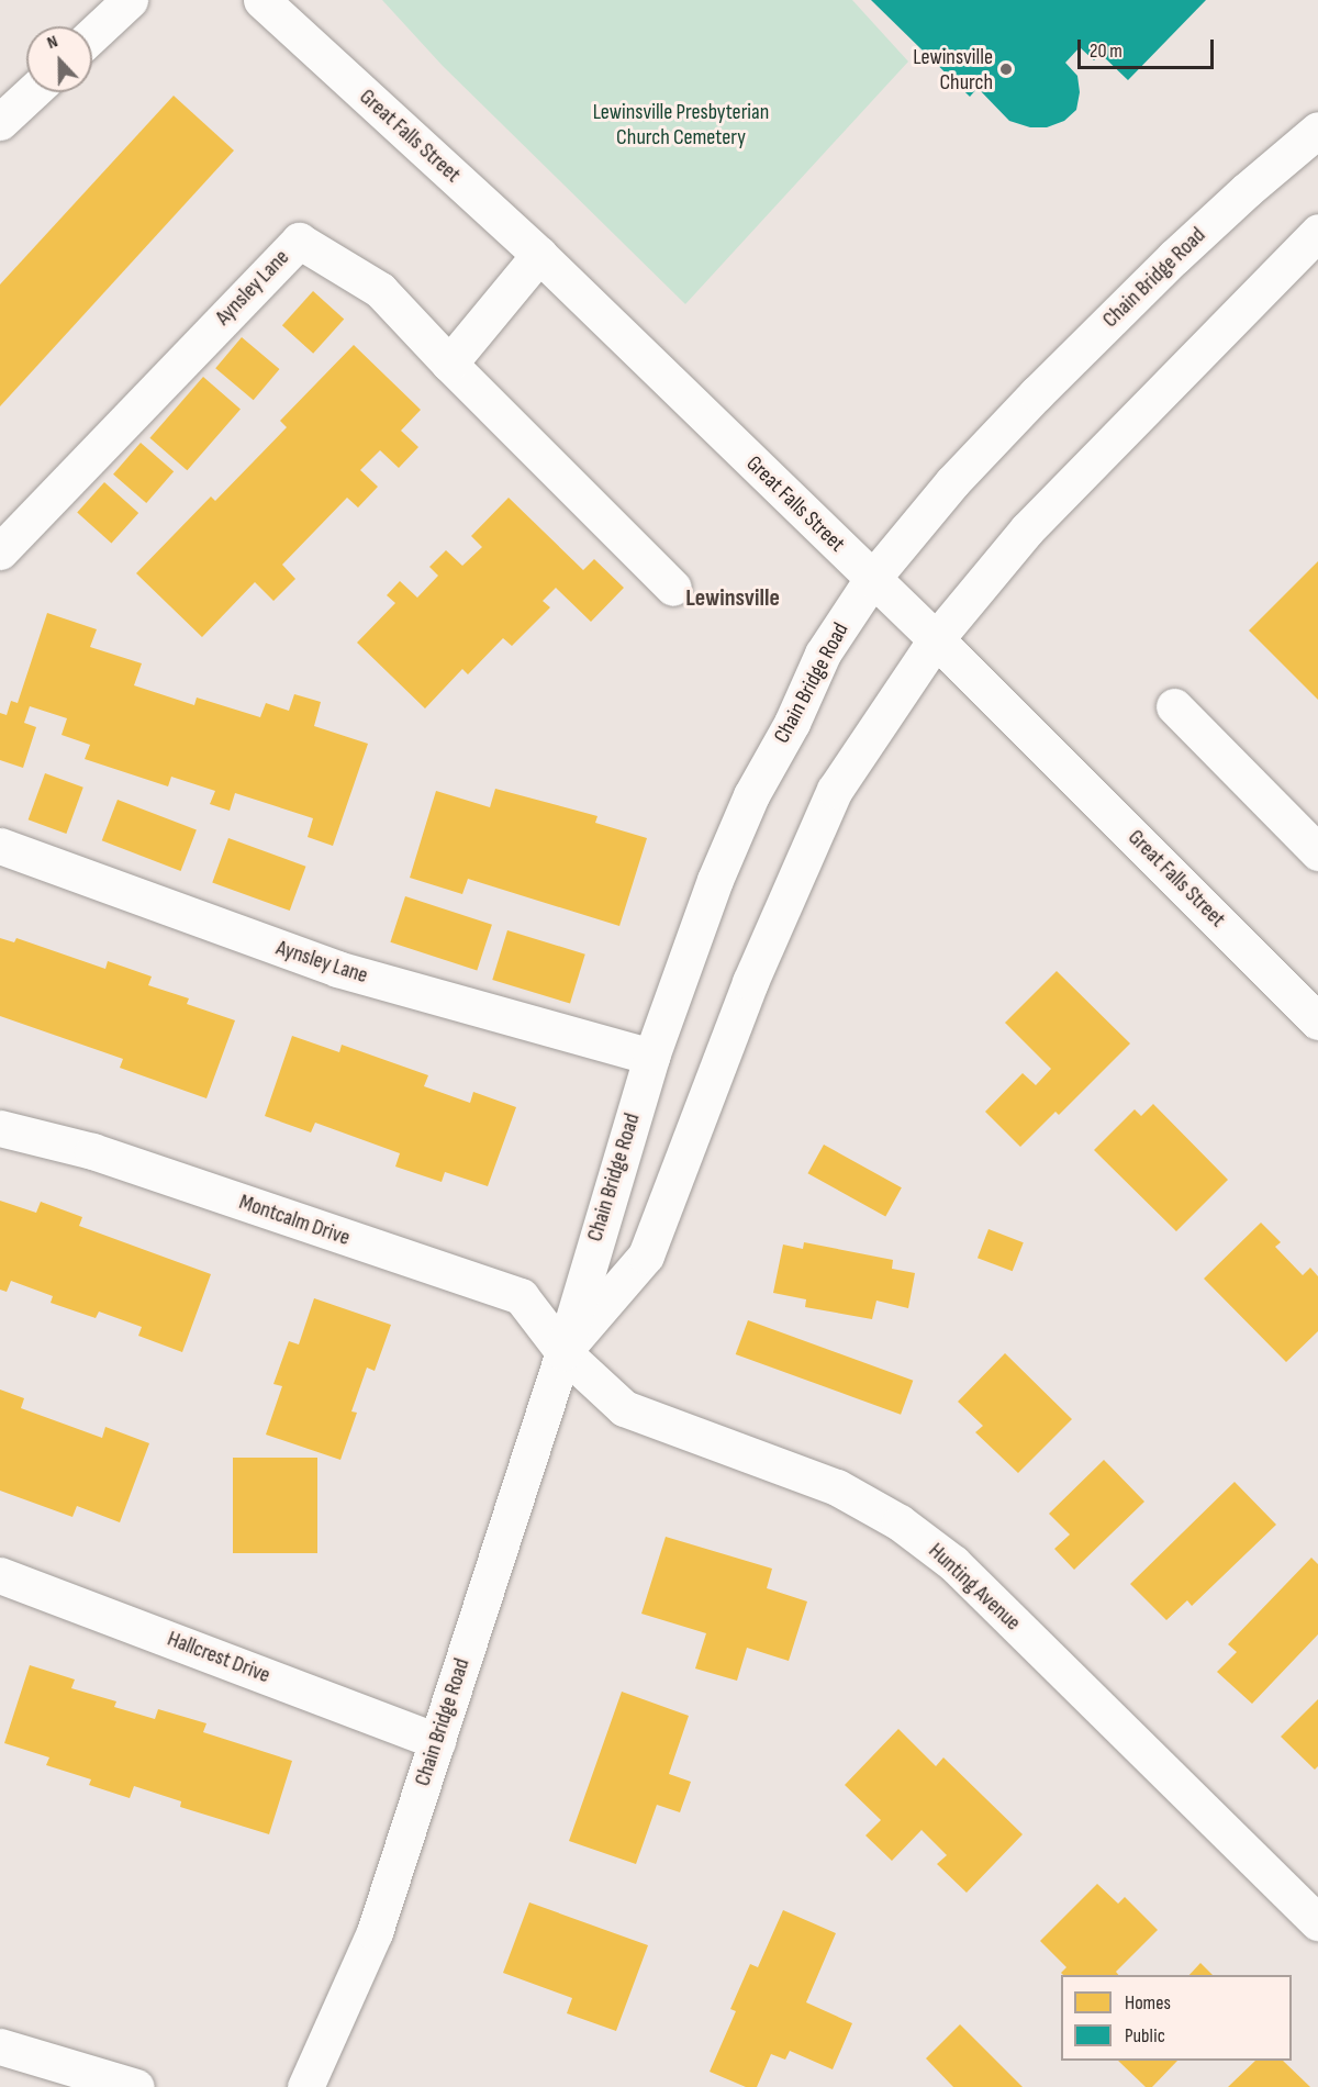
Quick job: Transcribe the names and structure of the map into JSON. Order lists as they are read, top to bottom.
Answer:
{
  "streets": {
    "main road": [
      "Great Falls Street",
      "Chain Bridge Road",
      "Aynsley Lane",
      "Montcalm Drive",
      "Hunting Avenue",
      "Hallcrest Drive"
    ]
  },
  "crossings": [
    ["Great Falls Street", "Chain Bridge Road"],
    ["Chain Bridge Road", "Aynsley Lane"],
    ["Chain Bridge Road", "Montcalm Drive"],
    ["Chain Bridge Road", "Hunting Avenue"],
    ["Chain Bridge Road", "Hallcrest Drive"],
    ["Montcalm Drive", "Hunting Avenue"]
  ],
  "districts": ["Lewinsville"],
  "parks": ["Lewinsville Presbyterian Church Cemetery"],
  "places": ["Lewinsville Church"],
  "legend": ["Homes", "Public"],
  "scale_bar": "20 m",
  "north": "top"
}
